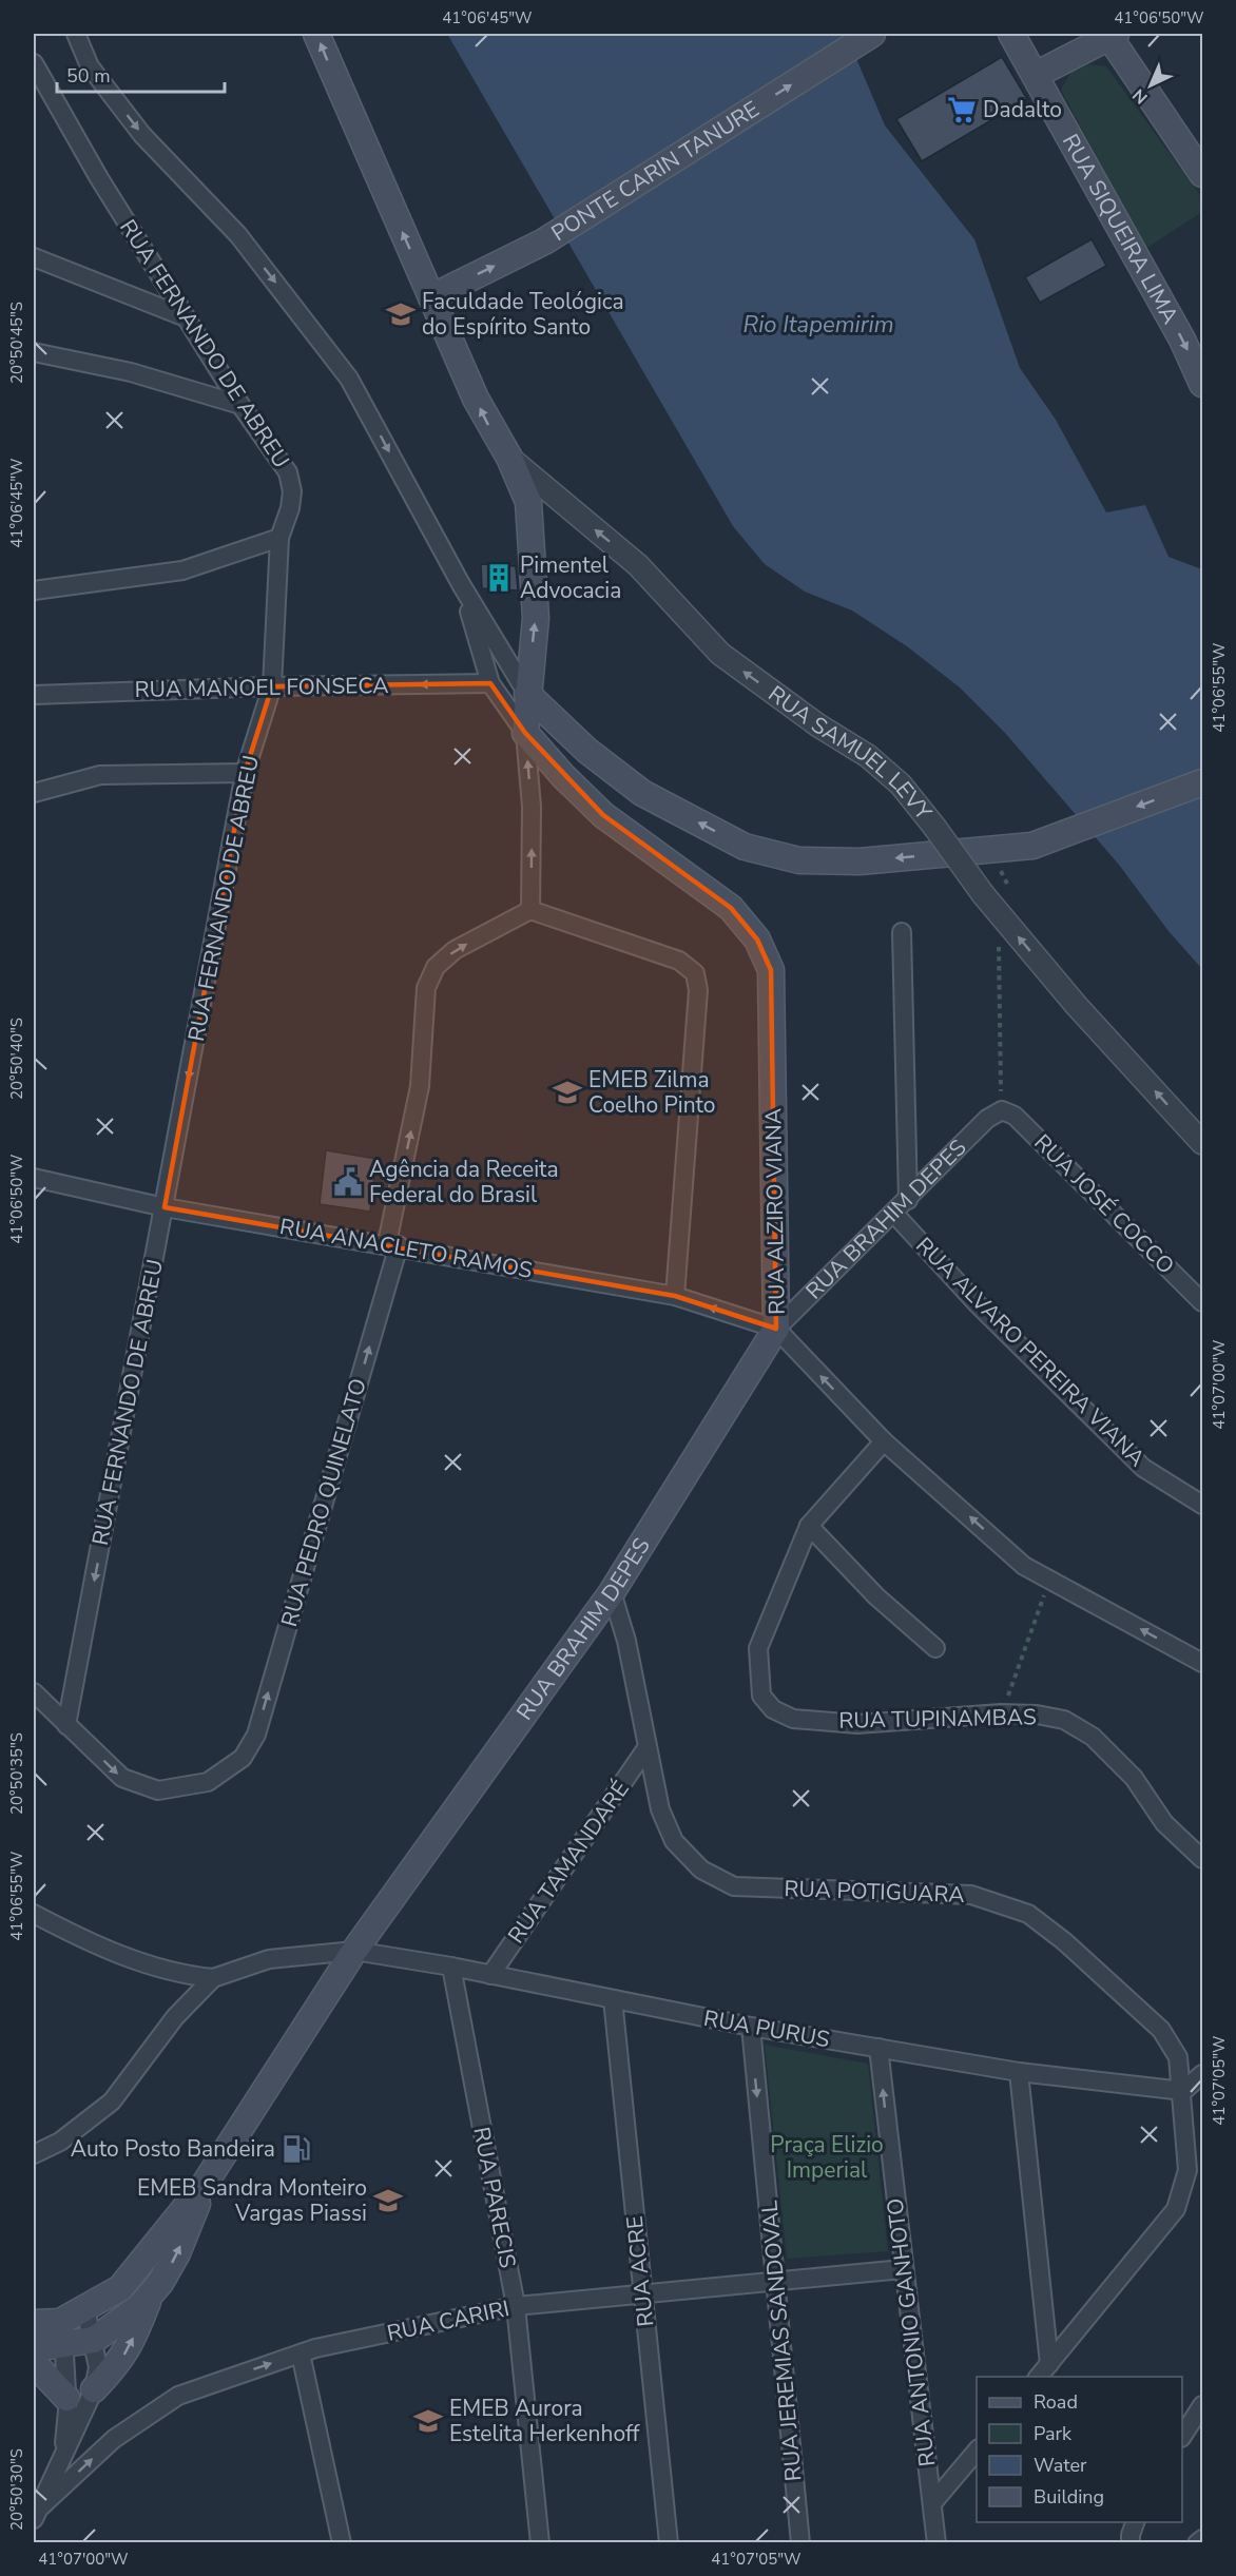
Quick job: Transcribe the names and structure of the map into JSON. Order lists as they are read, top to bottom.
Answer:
{
  "streets": {
    "main road": [
      "PONTE CARIN TANURE",
      "RUA SIQUEIRA LIMA",
      "RUA ALZIRO VIANA",
      "RUA BRAHIM DEPES"
    ],
    "street": [
      "RUA FERNANDO DE ABREU",
      "RUA MANOEL FONSECA",
      "RUA SAMUEL LEVY",
      "RUA JOSÉ COCCO",
      "RUA ANACLETO RAMOS",
      "RUA ALVARO PEREIRA VIANA",
      "RUA PEDRO QUINELATO",
      "RUA TUPINAMBAS",
      "RUA TAMANDARÉ",
      "RUA POTIGUARA",
      "RUA PURUS",
      "RUA PARECIS",
      "RUA ACRE",
      "RUA CARIRI",
      "RUA ANTONIO GANHOTO",
      "RUA JEREMIAS SANDOVAL"
    ]
  },
  "crossings": [
    ["RUA FERNANDO DE ABREU", "RUA MANOEL FONSECA"],
    ["RUA FERNANDO DE ABREU", "RUA ANACLETO RAMOS"],
    ["RUA FERNANDO DE ABREU", "RUA PEDRO QUINELATO"],
    ["RUA JOSÉ COCCO", "RUA BRAHIM DEPES"],
    ["RUA ALZIRO VIANA", "RUA BRAHIM DEPES"],
    ["RUA ALZIRO VIANA", "RUA ANACLETO RAMOS"],
    ["RUA ALZIRO VIANA", "RUA TUPINAMBAS"],
    ["RUA BRAHIM DEPES", "RUA ANACLETO RAMOS"],
    ["RUA BRAHIM DEPES", "RUA ALVARO PEREIRA VIANA"],
    ["RUA BRAHIM DEPES", "RUA POTIGUARA"],
    ["RUA BRAHIM DEPES", "RUA PURUS"],
    ["RUA ANACLETO RAMOS", "RUA PEDRO QUINELATO"],
    ["RUA TAMANDARÉ", "RUA POTIGUARA"],
    ["RUA TAMANDARÉ", "RUA PURUS"],
    ["RUA POTIGUARA", "RUA PURUS"],
    ["RUA PURUS", "RUA PARECIS"],
    ["RUA PURUS", "RUA ACRE"],
    ["RUA PURUS", "RUA ANTONIO GANHOTO"],
    ["RUA PURUS", "RUA JEREMIAS SANDOVAL"],
    ["RUA PARECIS", "RUA CARIRI"],
    ["RUA ACRE", "RUA CARIRI"],
    ["RUA CARIRI", "RUA ANTONIO GANHOTO"],
    ["RUA CARIRI", "RUA JEREMIAS SANDOVAL"]
  ],
  "one_way": [
    "PONTE CARIN TANURE",
    "RUA FERNANDO DE ABREU",
    "RUA MANOEL FONSECA",
    "RUA SAMUEL LEVY",
    "RUA ALZIRO VIANA",
    "RUA PEDRO QUINELATO",
    "RUA JEREMIAS SANDOVAL"
  ],
  "water": ["Rio Itapemirim"],
  "parks": ["Praça Elizio Imperial"],
  "places": {
    "supermarket": ["Dadalto"],
    "school or university": [
      "Faculdade Teológica do Espírito Santo",
      "EMEB Zilma Coelho Pinto",
      "EMEB Sandra Monteiro Vargas Piassi",
      "EMEB Aurora Estelita Herkenhoff"
    ],
    "building": ["Pimentel Advocacia"],
    "public building": ["Agência da Receita Federal do Brasil"],
    "fuel station": ["Auto Posto Bandeira"]
  },
  "legend": [
    "Road",
    "Park",
    "Water",
    "Building"
  ],
  "scale_bar": "50 m",
  "north": "bottom left",
  "coordinates": [
    "41°06'45\"W",
    "41°06'50\"W",
    "20°50'45\"S",
    "41°06'55\"W",
    "20°50'40\"S",
    "41°07'00\"W",
    "20°50'35\"S",
    "41°07'05\"W",
    "20°50'30\"S"
  ]
}
